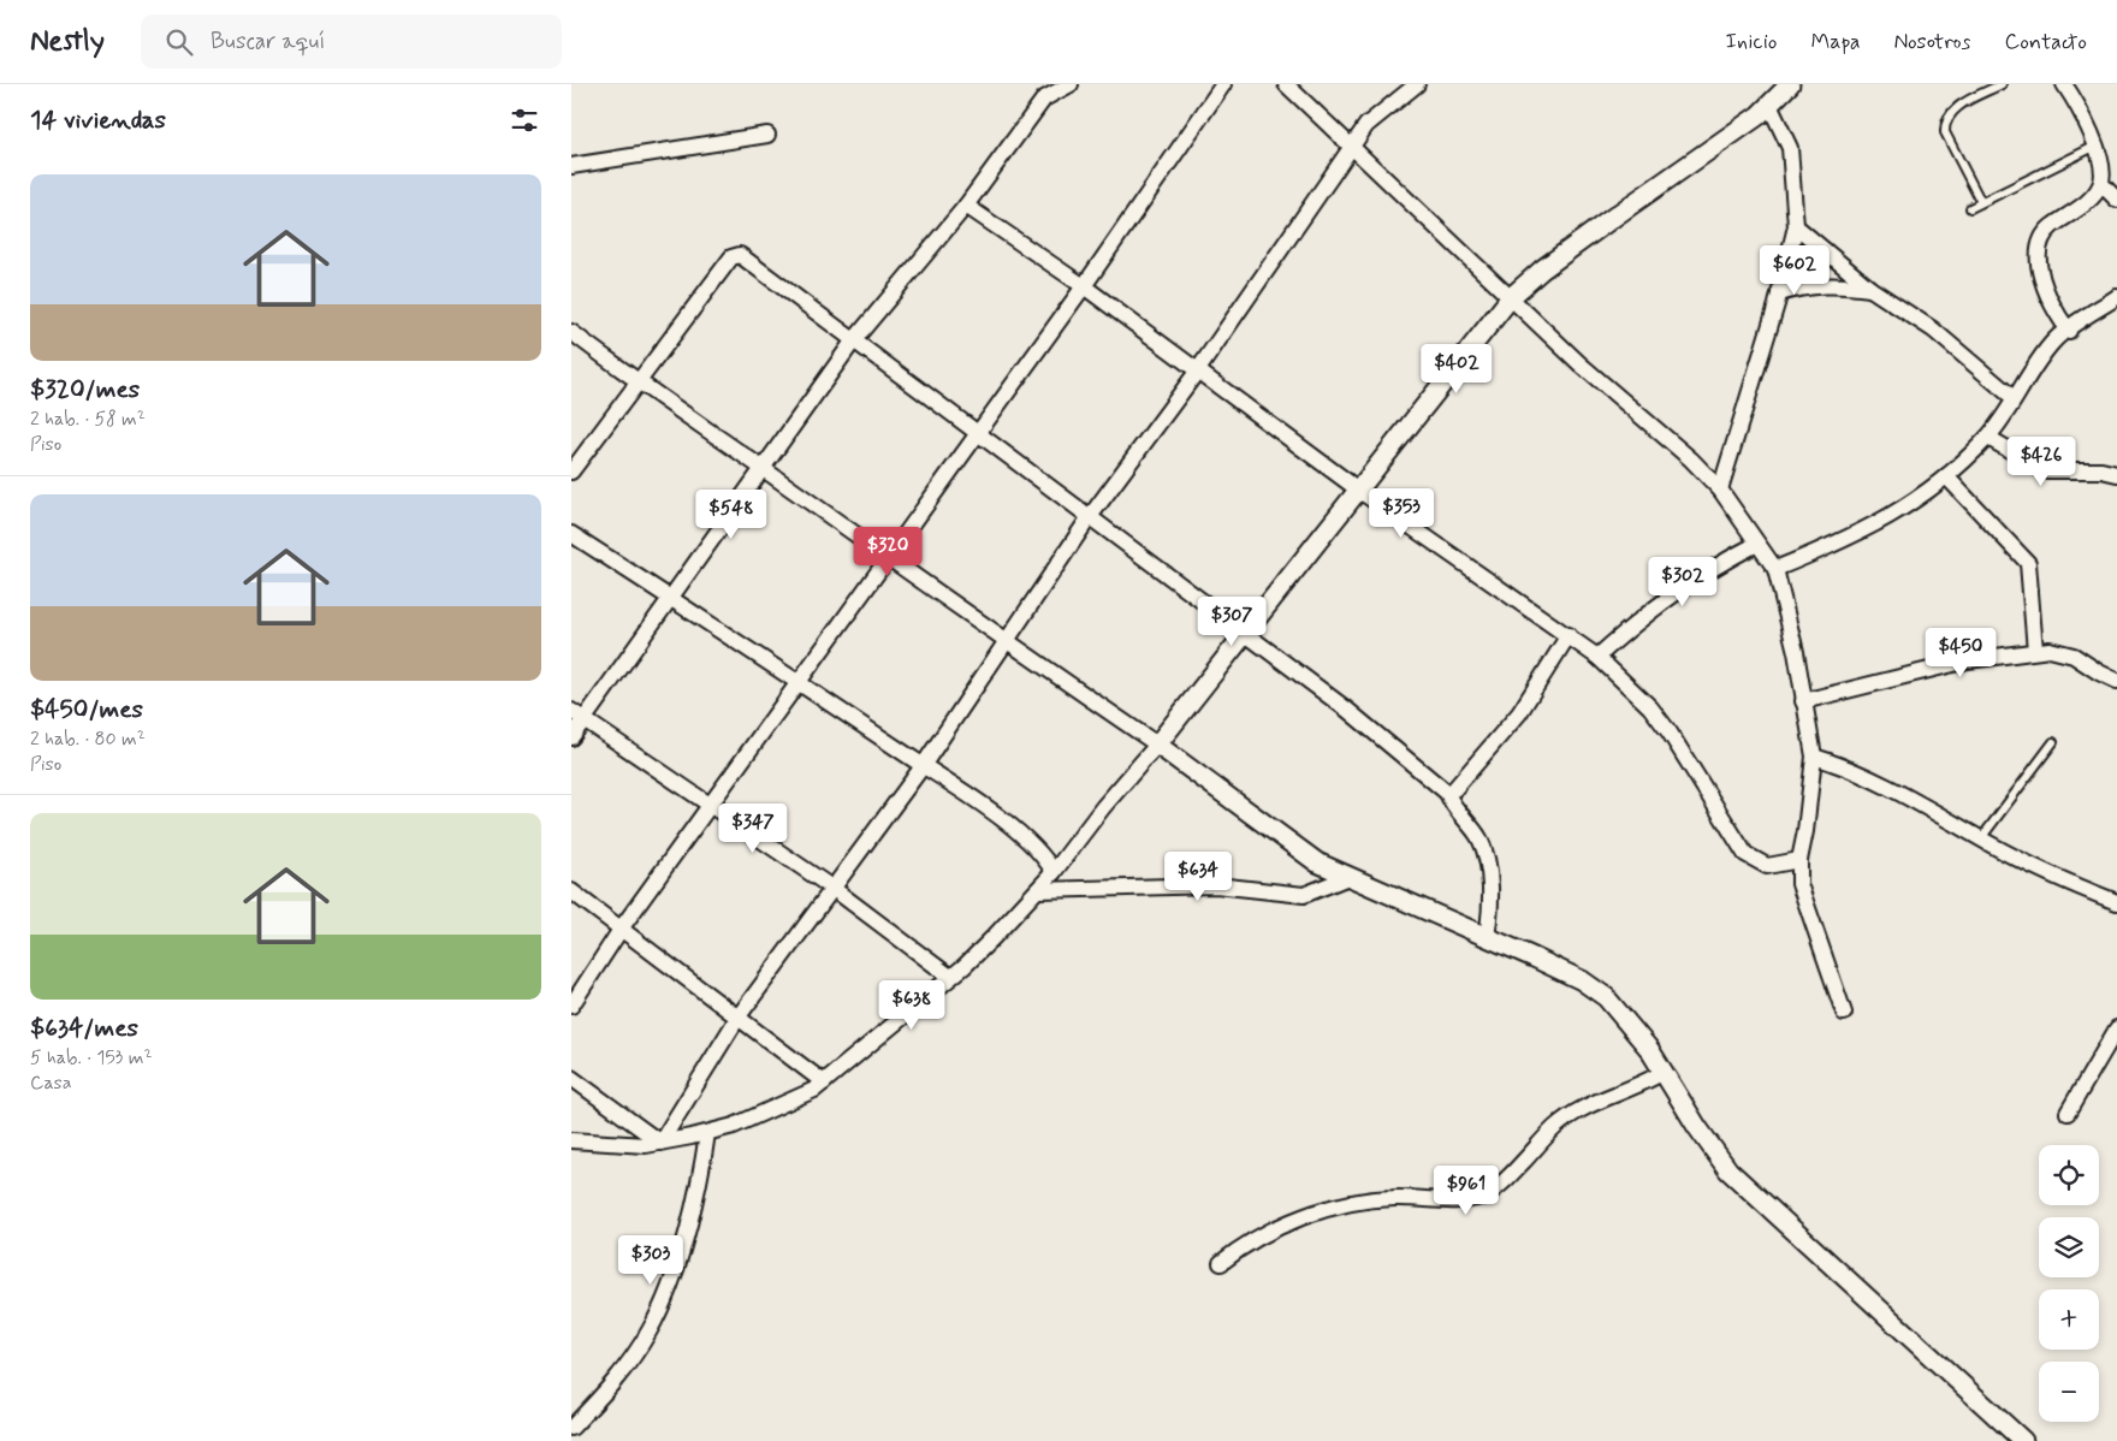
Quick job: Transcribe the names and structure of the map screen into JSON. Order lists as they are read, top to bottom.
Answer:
{
  "page": {
    "header": "Nestly",
    "search": "Buscar aquí",
    "nav": [
      "Inicio",
      "Mapa",
      "Nosotros",
      "Contacto"
    ],
    "heading": "14 viviendas",
    "list": [
      {
        "name": "$320/mes",
        "note": "2 hab. · 58 m² · Piso"
      },
      {
        "name": "$450/mes",
        "note": "2 hab. · 80 m² · Piso"
      },
      {
        "name": "$634/mes",
        "note": "5 hab. · 153 m² · Casa"
      }
    ],
    "price": [
      "$602",
      "$402",
      "$426",
      "$353",
      "$548",
      "$320",
      "$302",
      "$307",
      "$450",
      "$347",
      "$634",
      "$638",
      "$961",
      "$303"
    ],
    "map_buttons": ["+", "−"]
  }
}
